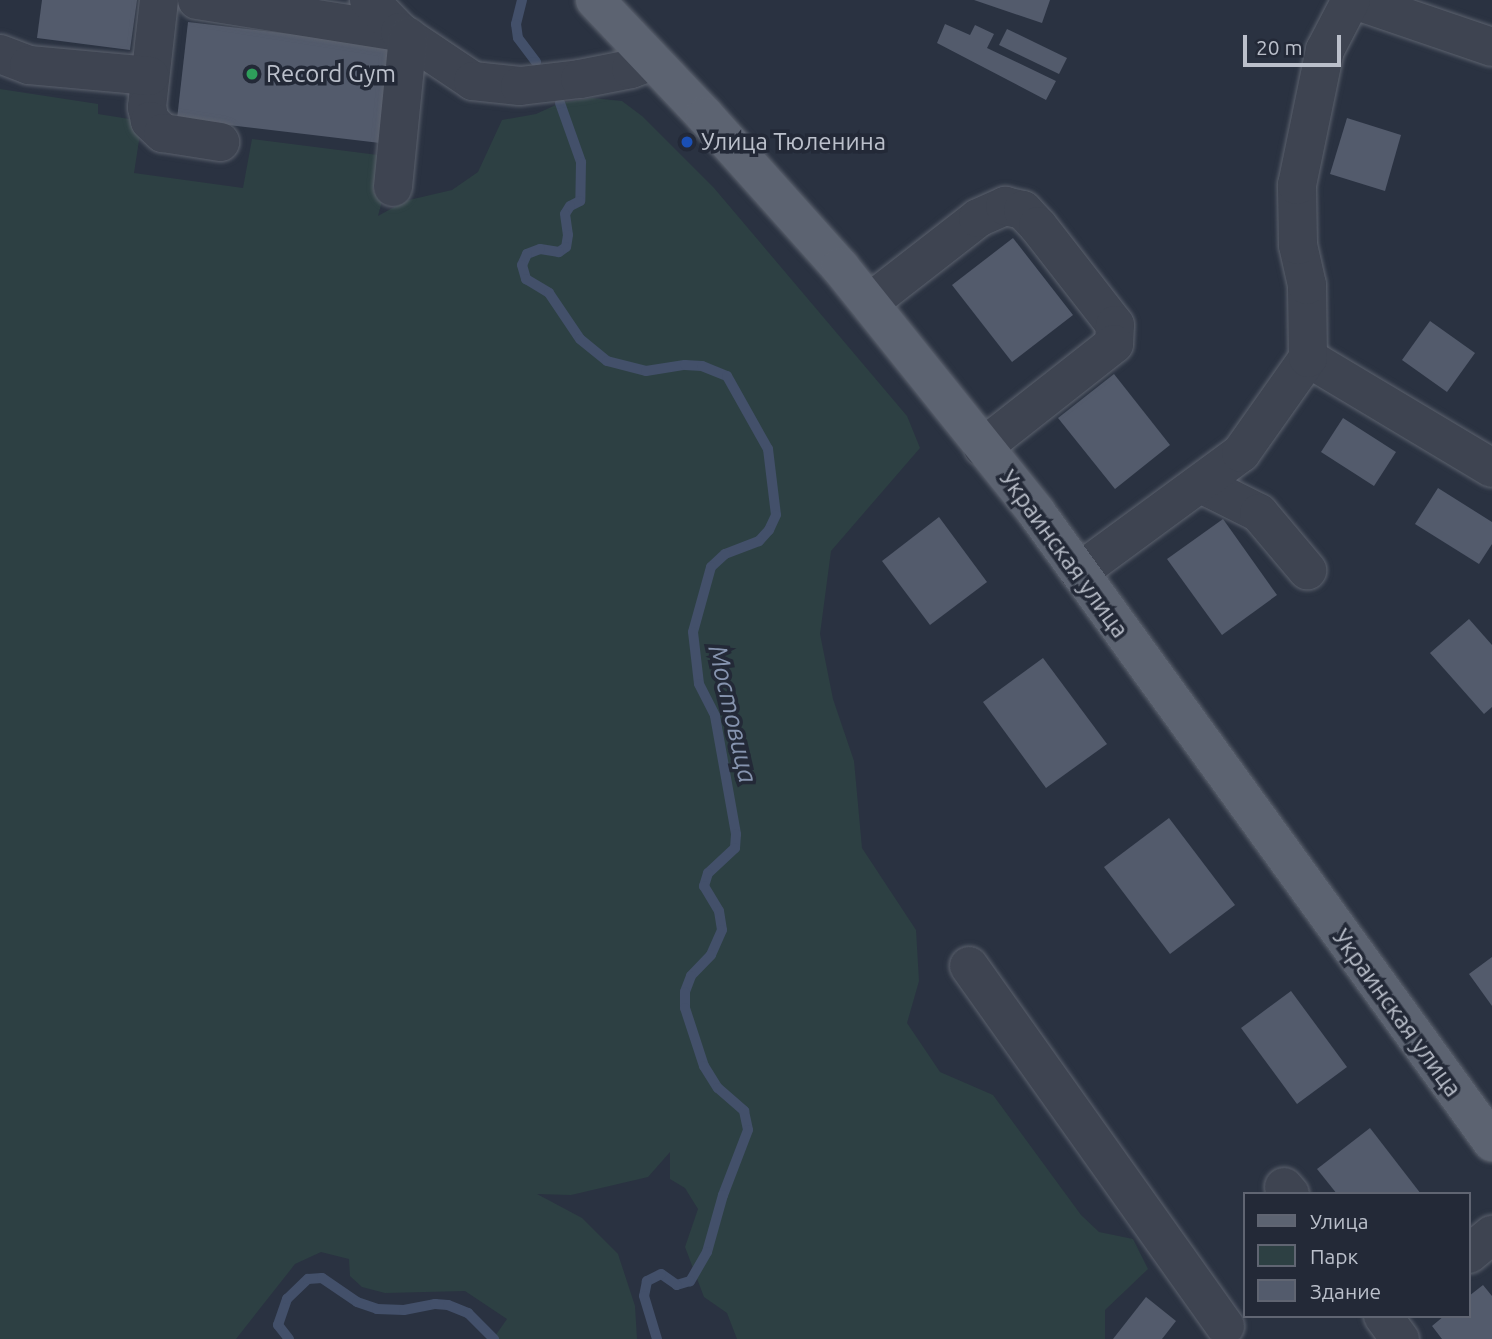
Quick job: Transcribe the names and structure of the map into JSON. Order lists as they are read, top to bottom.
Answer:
{
  "streets": {
    "main road": ["Украинская улица"]
  },
  "water": ["Мостовица"],
  "places": ["Record Gym", "Улица Тюленина"],
  "legend": ["Улица", "Парк", "Здание"],
  "scale_bar": "20 m"
}
